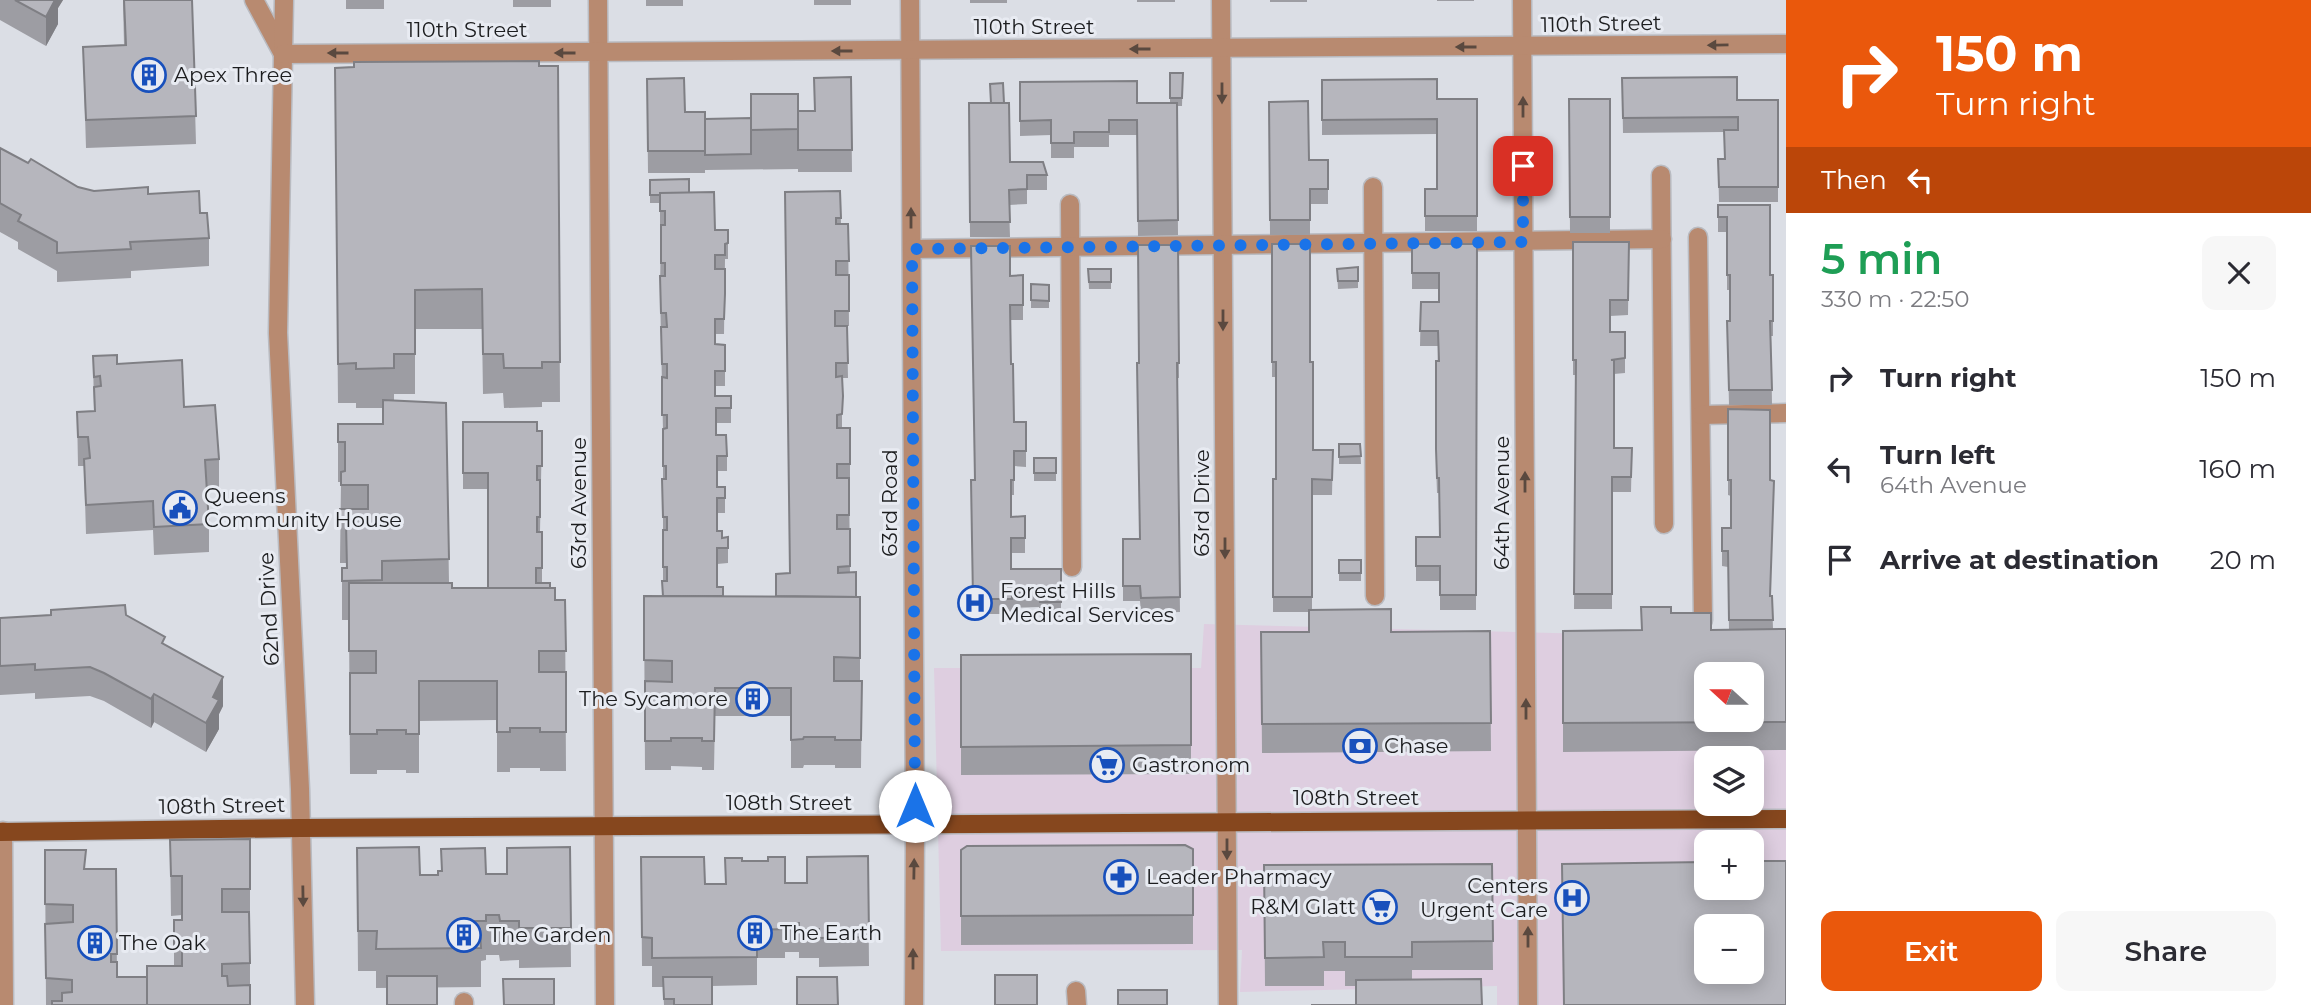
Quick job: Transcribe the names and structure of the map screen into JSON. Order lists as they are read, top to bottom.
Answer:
{
  "streets": {
    "main road": ["108th Street"],
    "street": [
      "110th Street",
      "63rd Avenue",
      "63rd Road",
      "63rd Drive",
      "64th Avenue",
      "62nd Drive"
    ]
  },
  "crossings": [
    ["110th Street", "63rd Avenue"],
    ["110th Street", "63rd Road"],
    ["110th Street", "63rd Drive"],
    ["110th Street", "64th Avenue"],
    ["110th Street", "62nd Drive"],
    ["63rd Avenue", "108th Street"],
    ["63rd Road", "108th Street"],
    ["63rd Drive", "108th Street"],
    ["64th Avenue", "108th Street"],
    ["62nd Drive", "108th Street"]
  ],
  "one_way": ["110th Street", "63rd Road"],
  "places": {
    "building": [
      "Apex Three",
      "The Sycamore",
      "The Earth",
      "The Garden",
      "The Oak"
    ],
    "public building": ["Queens Community House"],
    "hospital": ["Forest Hills Medical Services", "Centers Urgent Care"],
    "bank": ["Chase"],
    "supermarket": ["Gastronom", "R&M Glatt"],
    "pharmacy": ["Leader Pharmacy"]
  },
  "north": "left",
  "page": {
    "turn": ["150 m", "Turn right"],
    "then": "Then",
    "heading": ["5 min", "330 m · 22:50"],
    "list": [
      {
        "name": "Turn right",
        "value": "150 m"
      },
      {
        "name": "Turn left",
        "note": "64th Avenue",
        "value": "160 m"
      },
      {
        "name": "Arrive at destination",
        "value": "20 m"
      }
    ],
    "map_buttons": ["+", "−"],
    "buttons": ["Exit", "Share"]
  }
}
